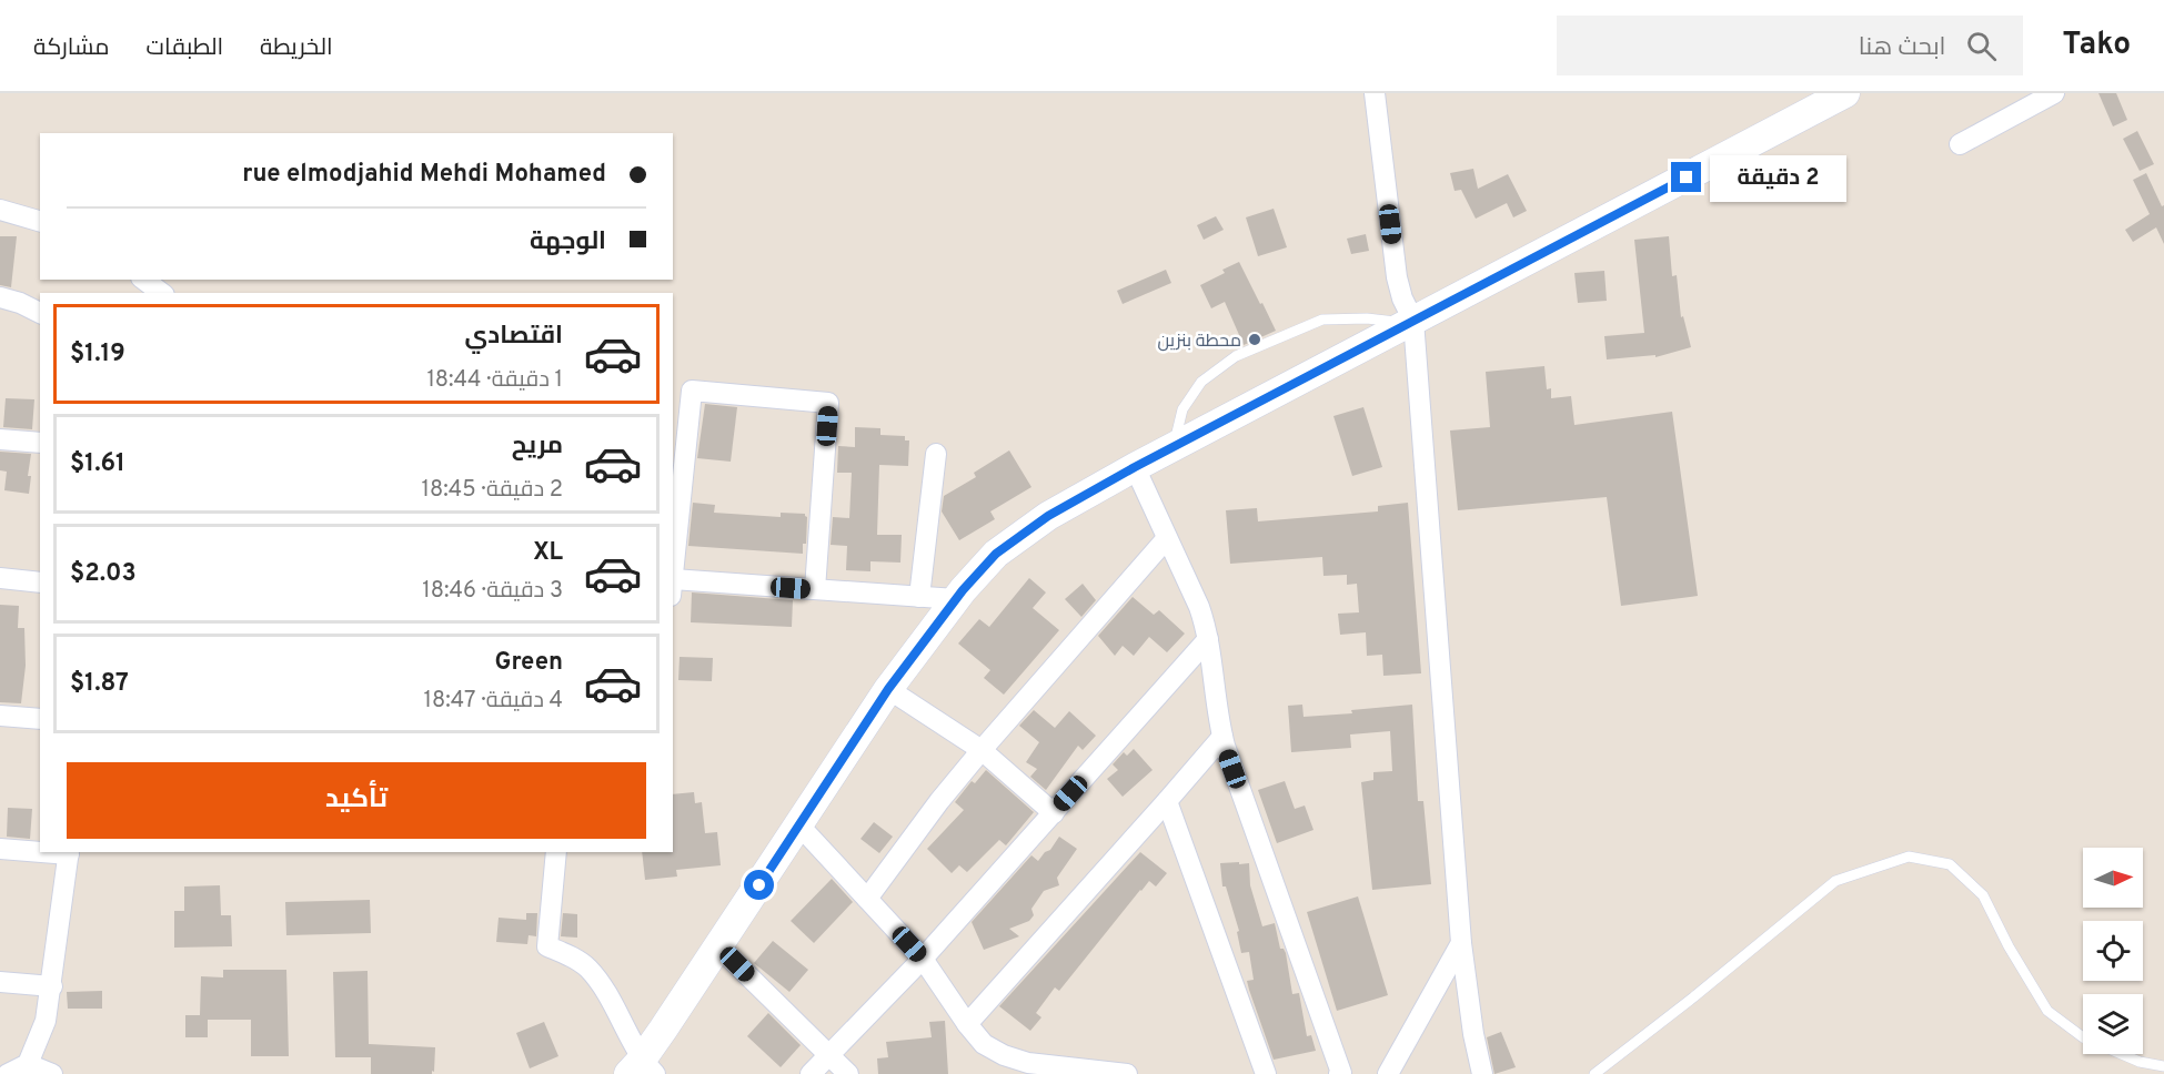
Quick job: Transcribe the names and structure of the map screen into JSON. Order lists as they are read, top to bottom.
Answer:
{
  "places": ["محطة بنزين"],
  "north": "right",
  "page": {
    "header": "Tako",
    "search": "ابحث هنا",
    "nav": ["الخريطة", "الطبقات", "مشاركة"],
    "banner": ["rue elmodjahid Mehdi Mohamed", "الوجهة"],
    "bubble": "2 دقيقة",
    "list": [
      {
        "name": "اقتصادي",
        "note": "1 دقيقة · 18:44",
        "value": "$1.19"
      },
      {
        "name": "مريح",
        "note": "2 دقيقة · 18:45",
        "value": "$1.61"
      },
      {
        "name": "XL",
        "note": "3 دقيقة · 18:46",
        "value": "$2.03"
      },
      {
        "name": "Green",
        "note": "4 دقيقة · 18:47",
        "value": "$1.87"
      }
    ],
    "buttons": "تأكيد"
  }
}
